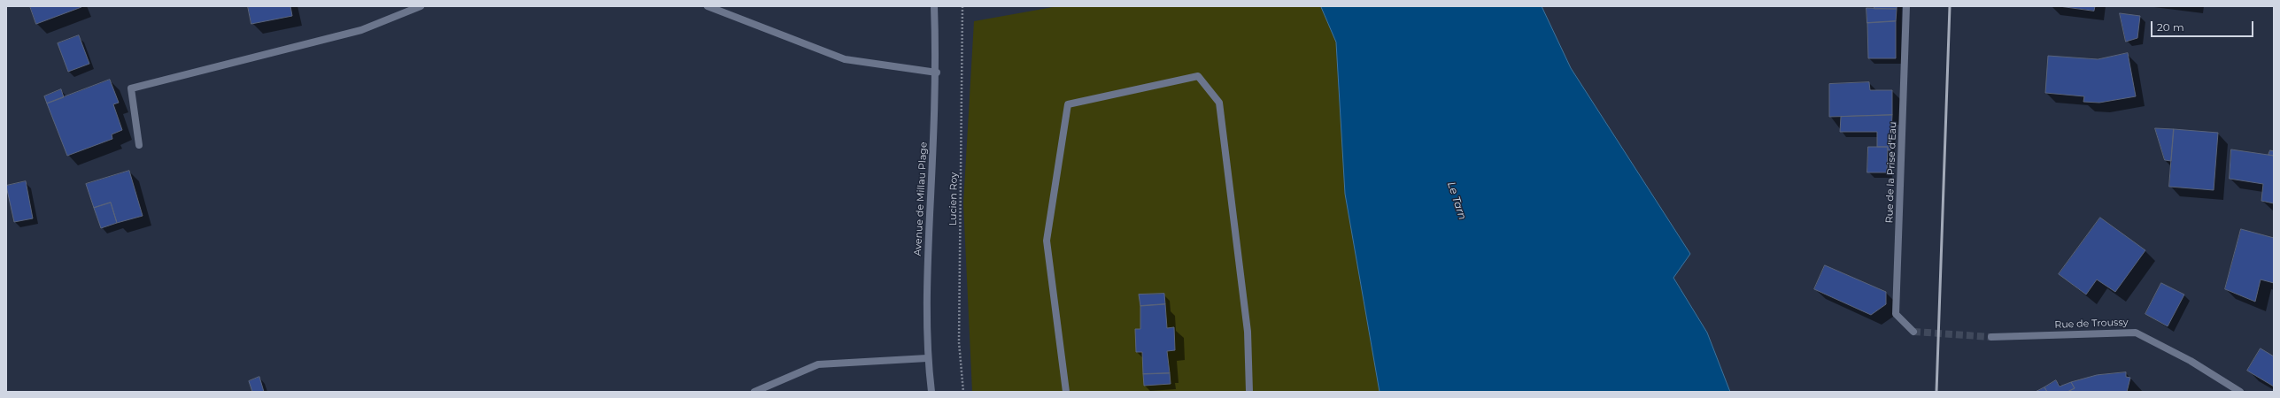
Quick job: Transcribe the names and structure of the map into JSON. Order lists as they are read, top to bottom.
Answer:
{
  "streets": {
    "street": ["Rue de la Prise d'Eau", "Avenue de Millau Plage", "Rue de Troussy"],
    "path": ["Lucien Roy"]
  },
  "water": ["Le Tarn"],
  "scale_bar": "20 m"
}
